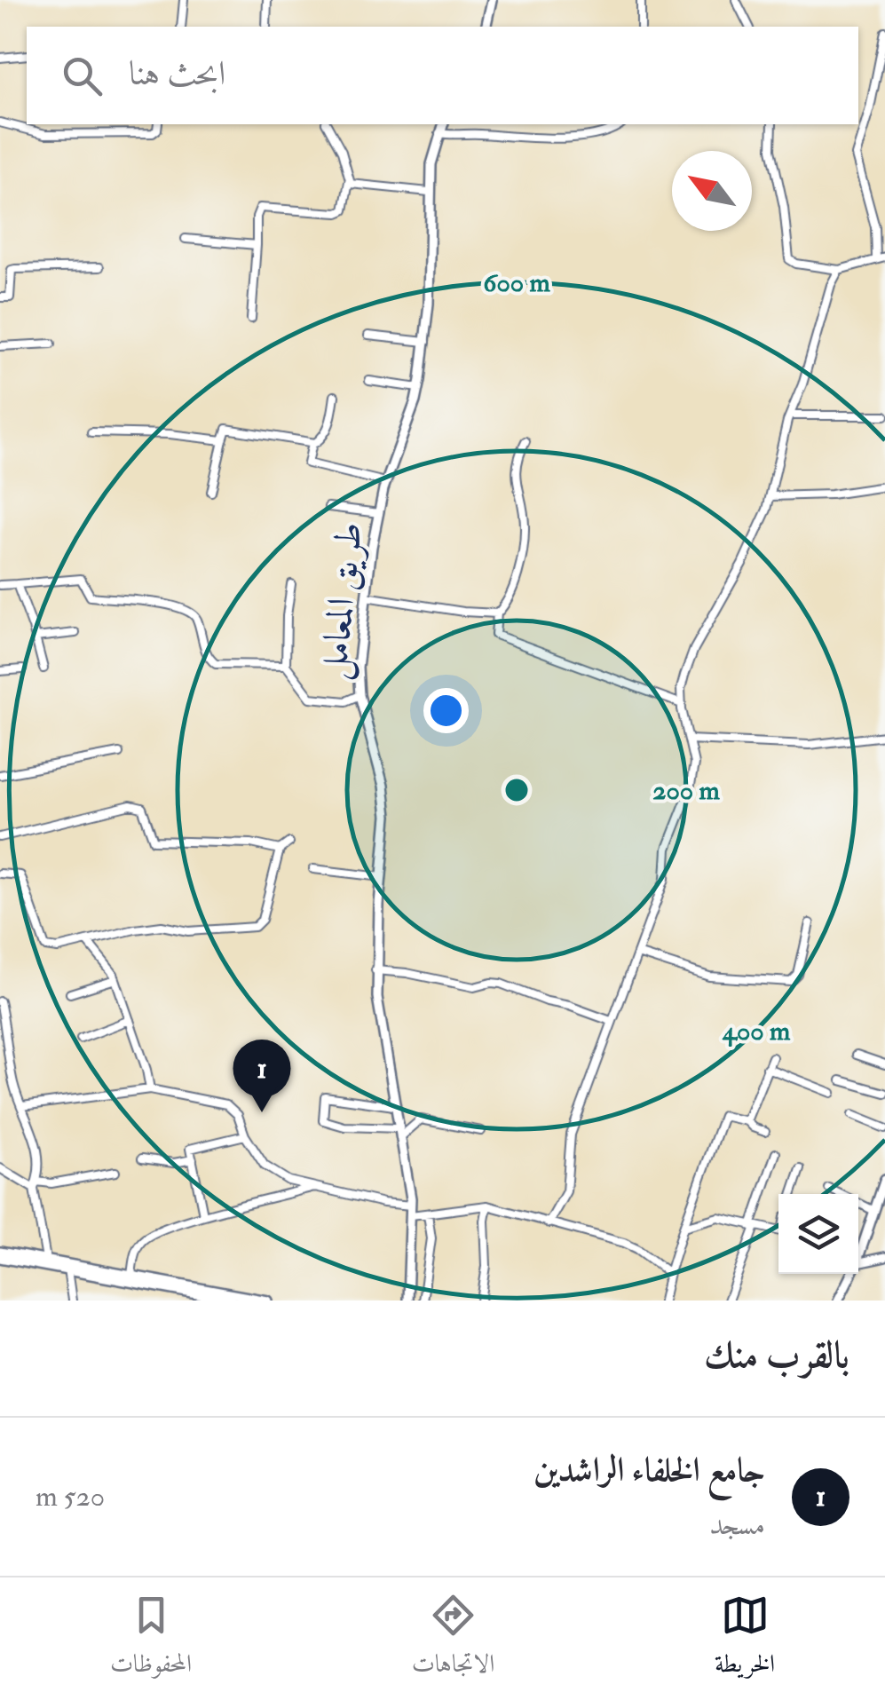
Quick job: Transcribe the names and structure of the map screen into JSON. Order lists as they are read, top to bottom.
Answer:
{
  "streets": {
    "main road": ["طريق المعامل"]
  },
  "north": "top left",
  "page": {
    "search": "ابحث هنا",
    "pins": "1",
    "heading": "بالقرب منك",
    "list": [
      {
        "mark": "1",
        "name": "جامع الخلفاء الراشدين",
        "note": "مسجد",
        "value": "520 m"
      }
    ],
    "nav": ["الخريطة", "الاتجاهات", "المحفوظات"]
  },
  "rings": ["600 m", "200 m", "400 m"]
}
